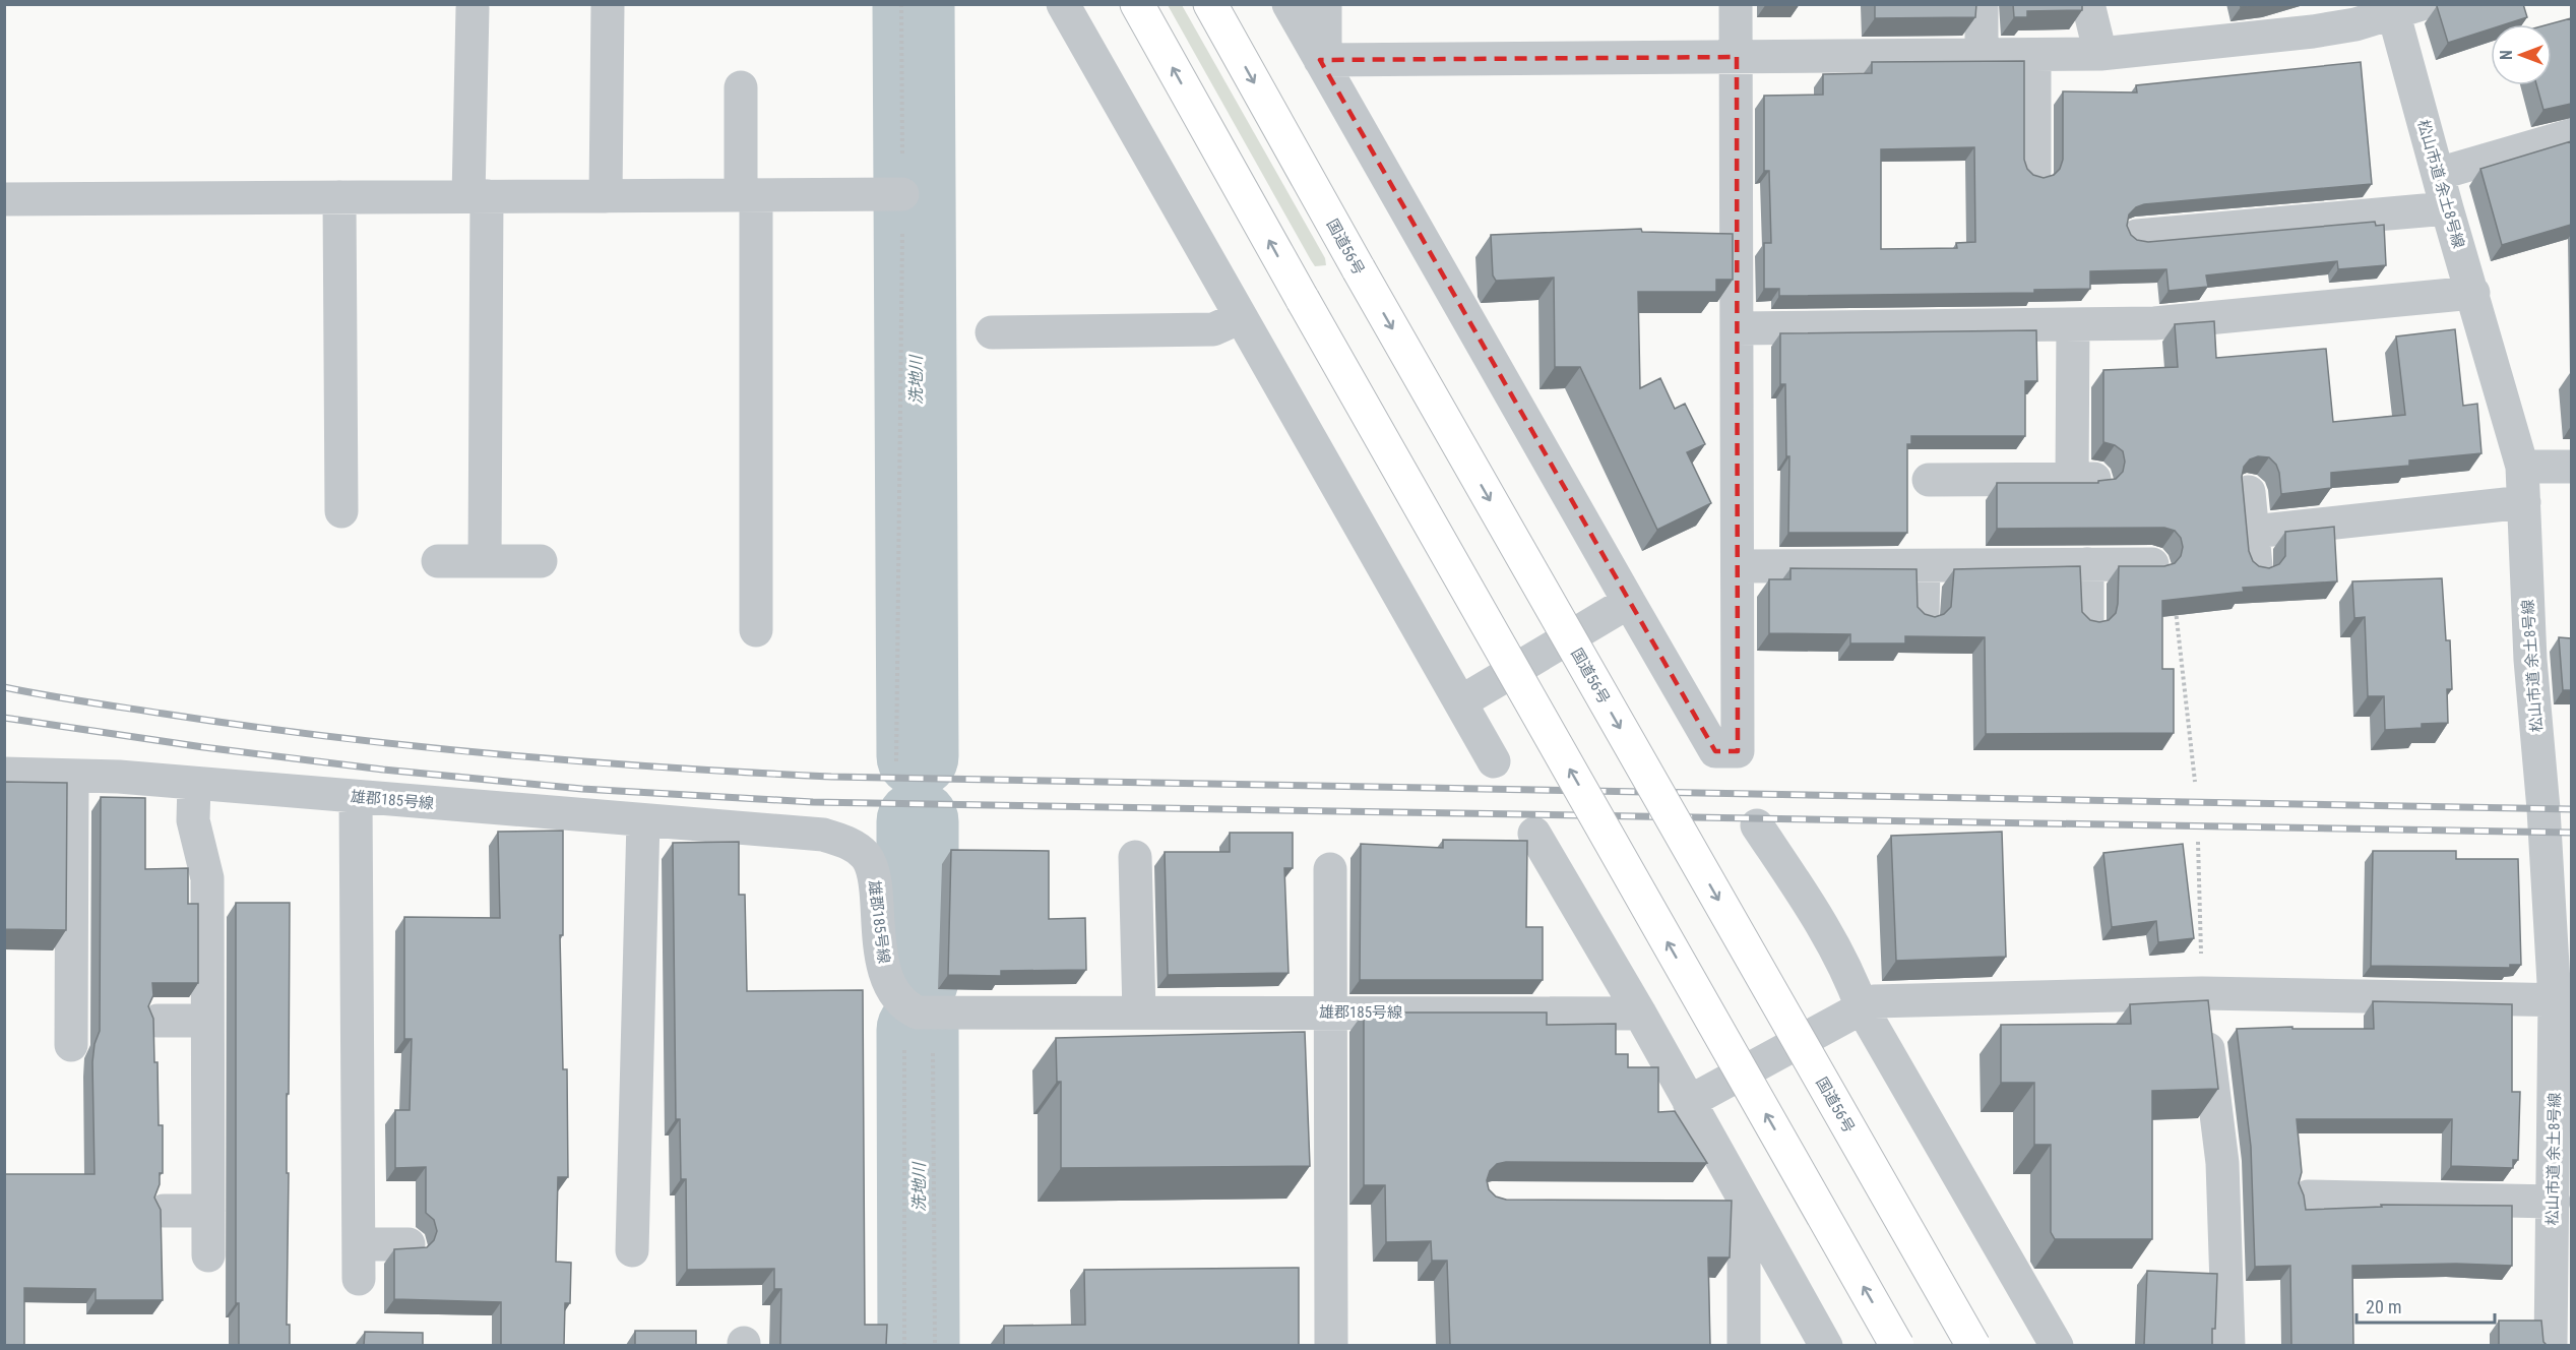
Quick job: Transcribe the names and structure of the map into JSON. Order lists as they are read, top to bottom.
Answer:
{
  "streets": {
    "highway": ["国道56号"],
    "street": ["松山市道 余土8号線", "雄郡185号線"]
  },
  "water": ["洗地川"],
  "scale_bar": "20 m",
  "north": "left"
}
